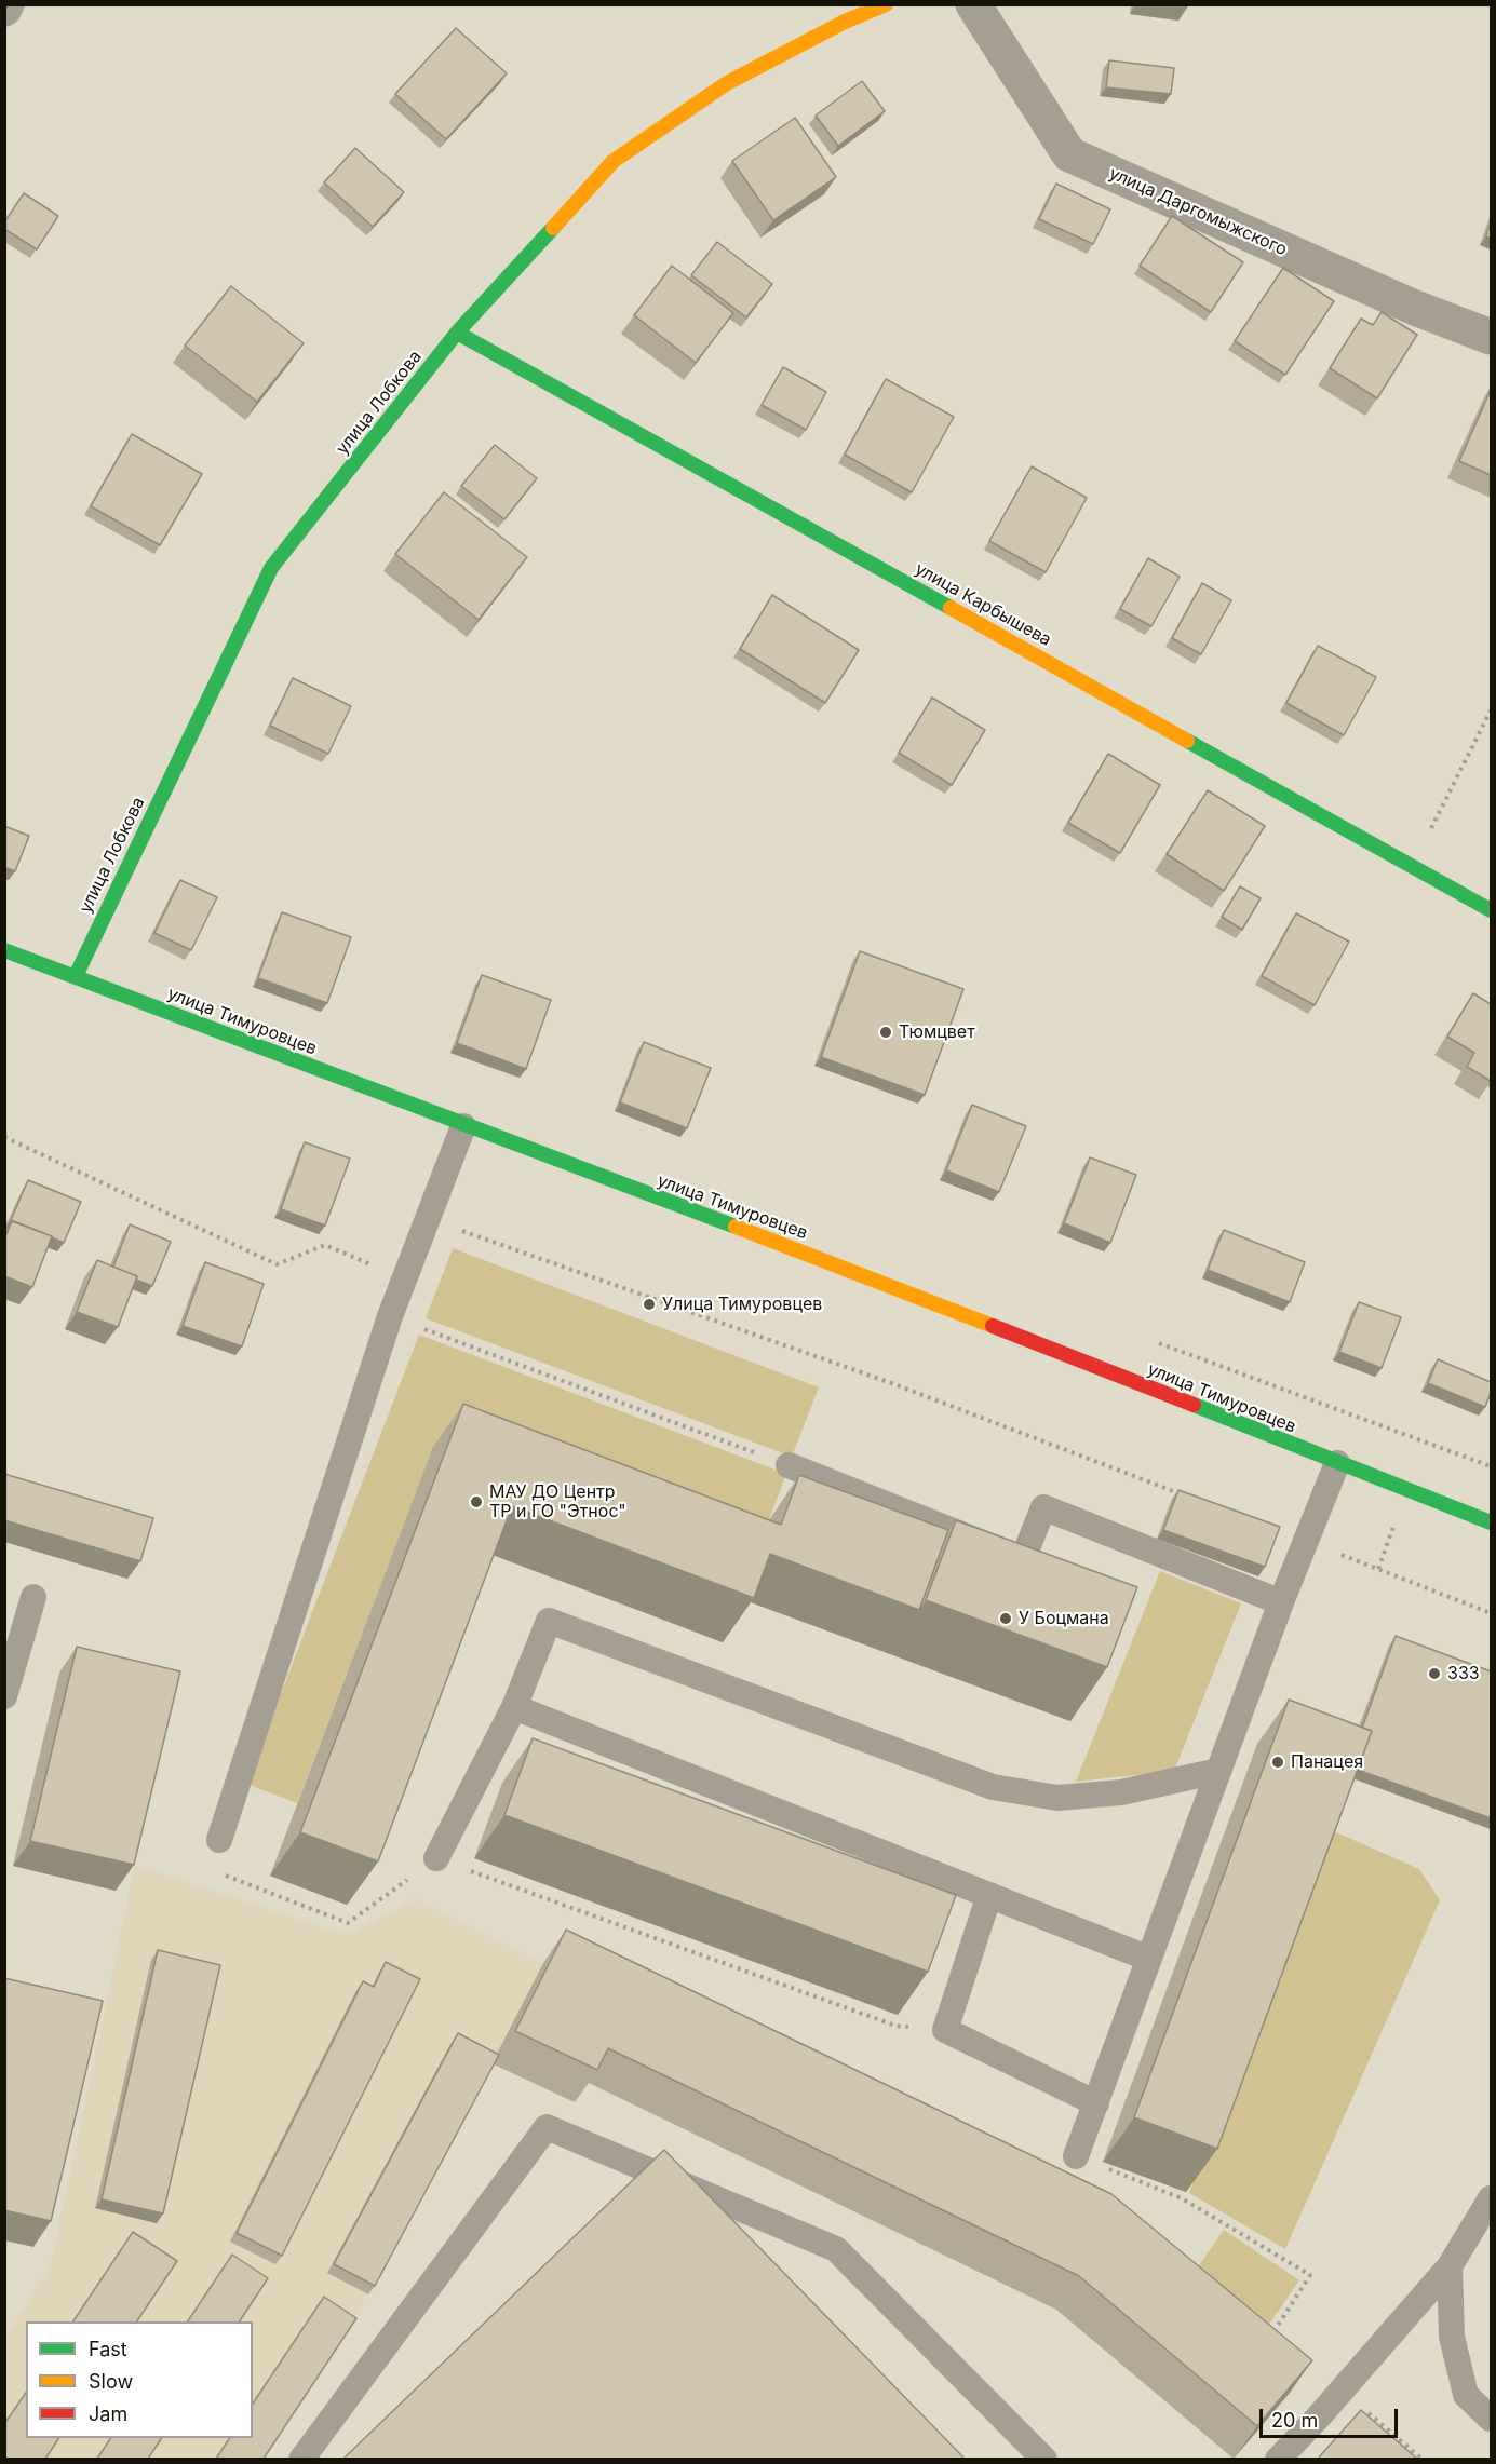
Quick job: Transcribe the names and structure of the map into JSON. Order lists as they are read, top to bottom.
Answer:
{
  "streets": {
    "street": [
      "улица Даргомыжского",
      "улица Лобкова",
      "улица Карбышева",
      "улица Тимуровцев"
    ]
  },
  "crossings": [
    ["улица Лобкова", "улица Карбышева"],
    ["улица Лобкова", "улица Тимуровцев"]
  ],
  "places": [
    "Тюмцвет",
    "Улица Тимуровцев",
    "МАУ ДО Центр ТР и ГО \"Этнос\"",
    "У Боцмана",
    "333",
    "Панацея"
  ],
  "legend": ["Fast", "Slow", "Jam"],
  "scale_bar": "20 m"
}
